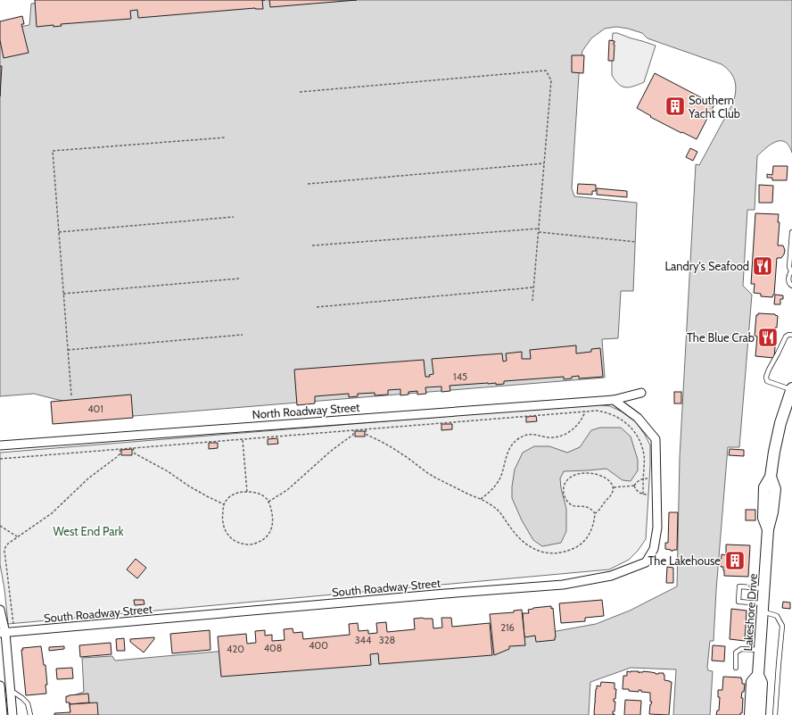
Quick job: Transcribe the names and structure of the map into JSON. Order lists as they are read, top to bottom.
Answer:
{
  "streets": {
    "street": ["North Roadway Street", "South Roadway Street", "Lakeshore Drive"]
  },
  "crossings": [
    ["North Roadway Street", "South Roadway Street"]
  ],
  "parks": ["West End Park"],
  "places": {
    "building": ["Southern Yacht Club", "The Lakehouse"],
    "restaurant": ["Landry's Seafood", "The Blue Crab"]
  },
  "house_numbers": [
    "145",
    "401",
    "216",
    "344",
    "328",
    "400",
    "408",
    "420"
  ]
}
